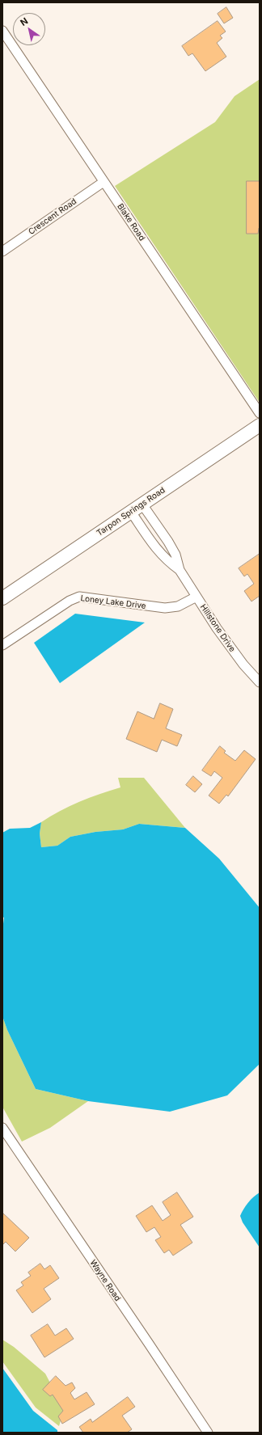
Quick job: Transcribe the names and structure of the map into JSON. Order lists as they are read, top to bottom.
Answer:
{
  "streets": {
    "main road": ["Tarpon Springs Road"],
    "street": [
      "Crescent Road",
      "Blake Road",
      "Loney Lake Drive",
      "Hillstone Drive",
      "Wayne Road"
    ]
  },
  "crossings": [
    ["Crescent Road", "Blake Road"],
    ["Tarpon Springs Road", "Hillstone Drive"],
    ["Loney Lake Drive", "Hillstone Drive"]
  ],
  "north": "top left"
}
